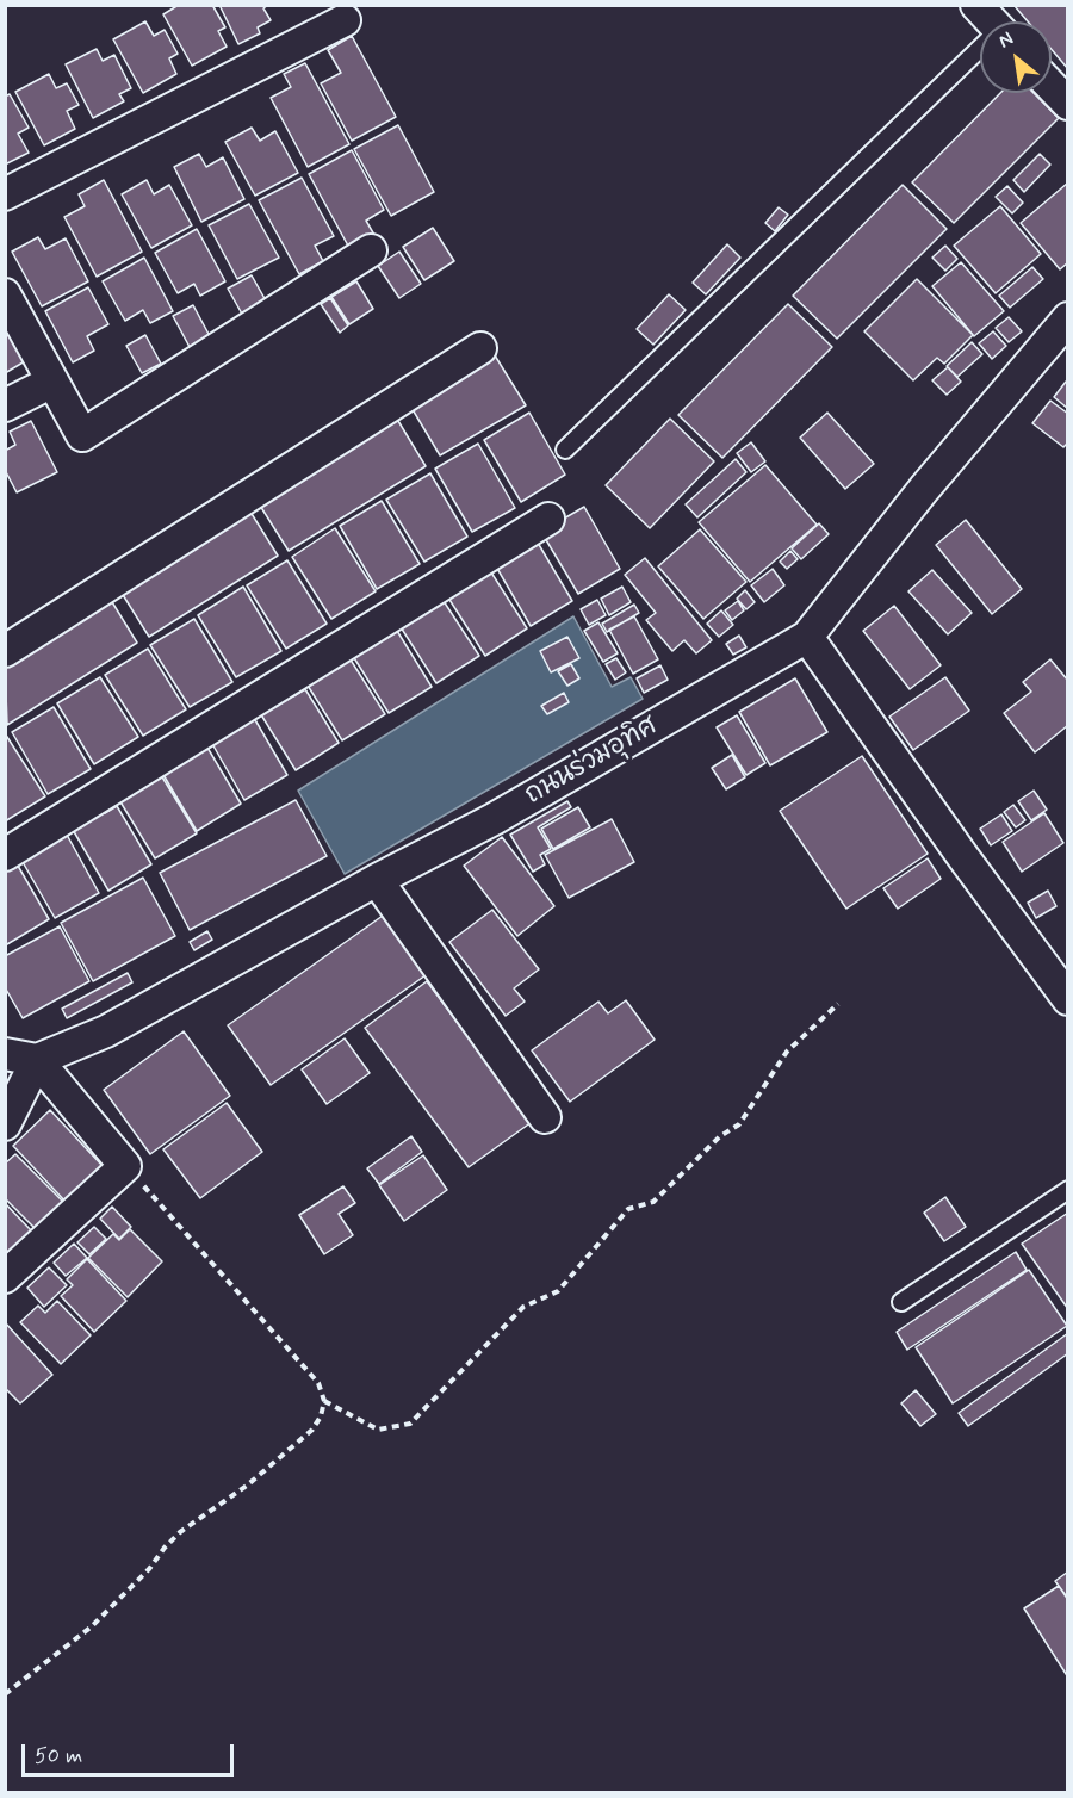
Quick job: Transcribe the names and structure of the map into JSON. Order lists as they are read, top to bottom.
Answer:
{
  "streets": {
    "street": ["ถนนร่วมอุทิศ"]
  },
  "scale_bar": "50 m",
  "north": "top left"
}
